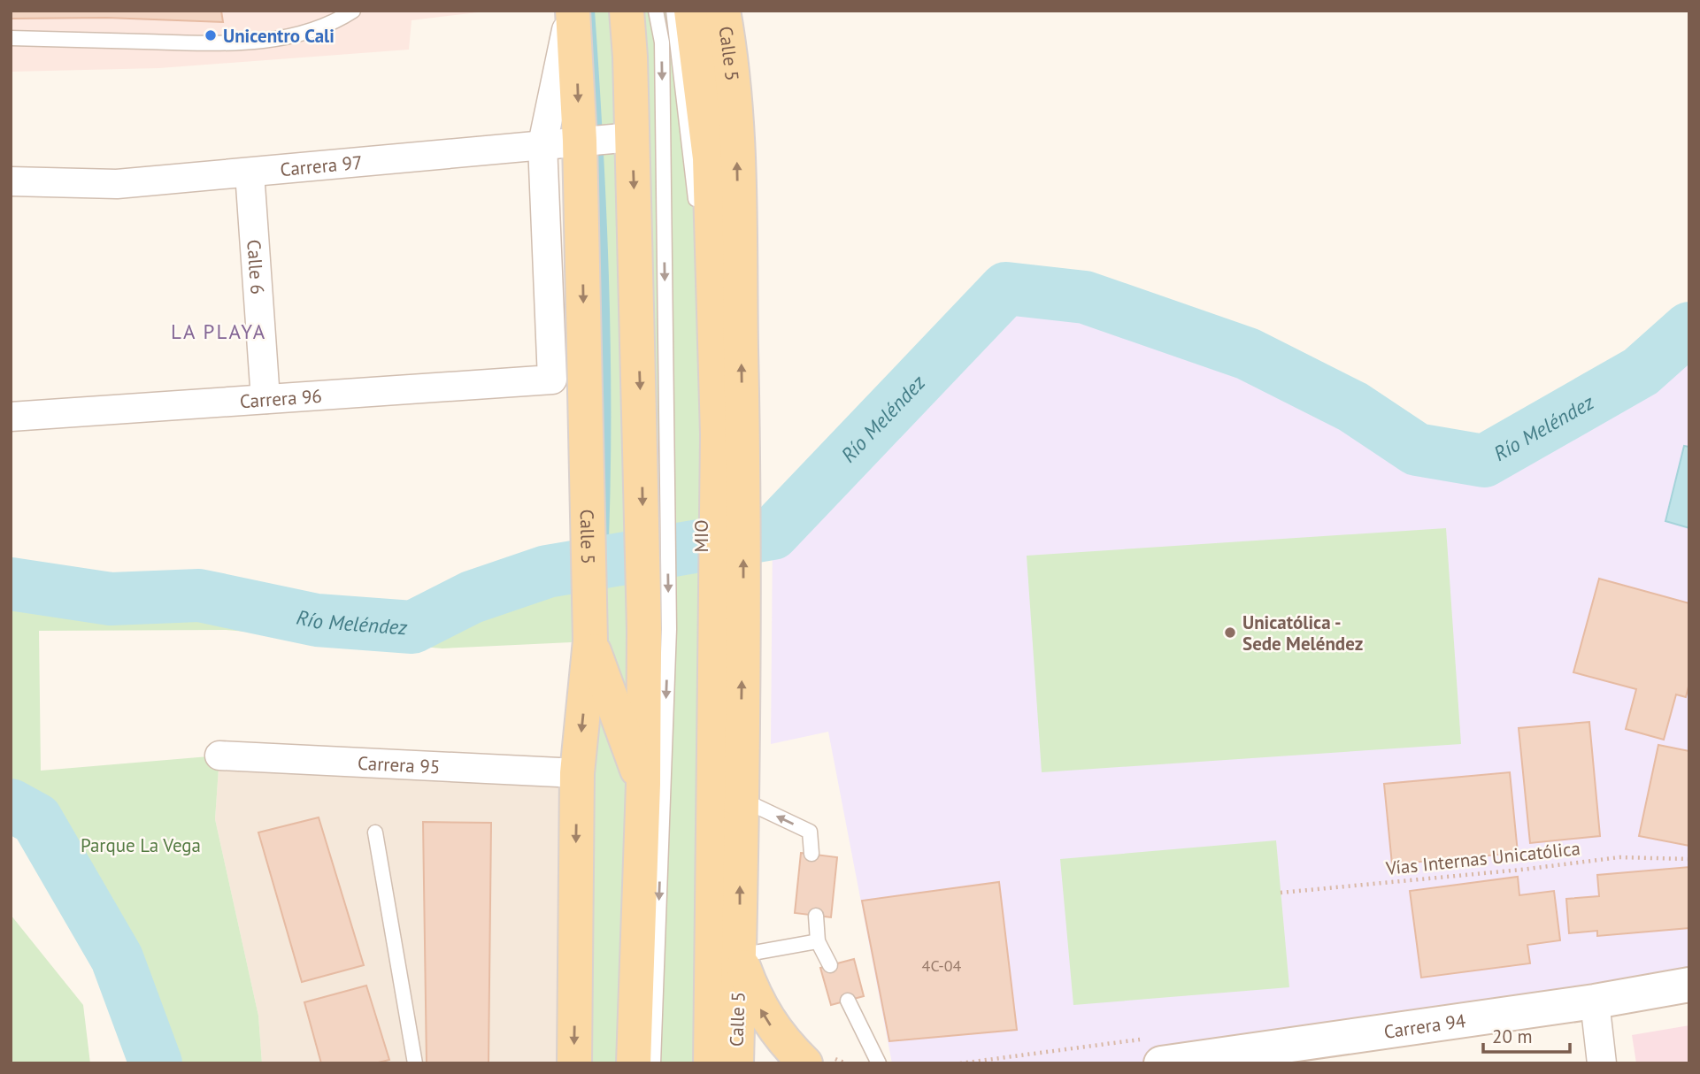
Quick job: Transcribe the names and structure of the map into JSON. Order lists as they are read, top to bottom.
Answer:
{
  "streets": {
    "main road": ["Calle 5"],
    "street": [
      "Carrera 97",
      "Calle 6",
      "Carrera 96",
      "Carrera 95",
      "Carrera 94"
    ],
    "path": ["Vías Internas Unicatólica"]
  },
  "crossings": [
    ["Calle 5", "Carrera 97"],
    ["Calle 5", "Carrera 95"],
    ["Carrera 97", "Calle 6"],
    ["Carrera 97", "Carrera 96"],
    ["Calle 6", "Carrera 96"]
  ],
  "districts": ["LA PLAYA"],
  "water": ["Río Meléndez"],
  "parks": ["Parque La Vega"],
  "places": ["Unicentro Cali", "Unicatólica - Sede Meléndez"],
  "house_numbers": ["4C-04"],
  "scale_bar": "20 m"
}
